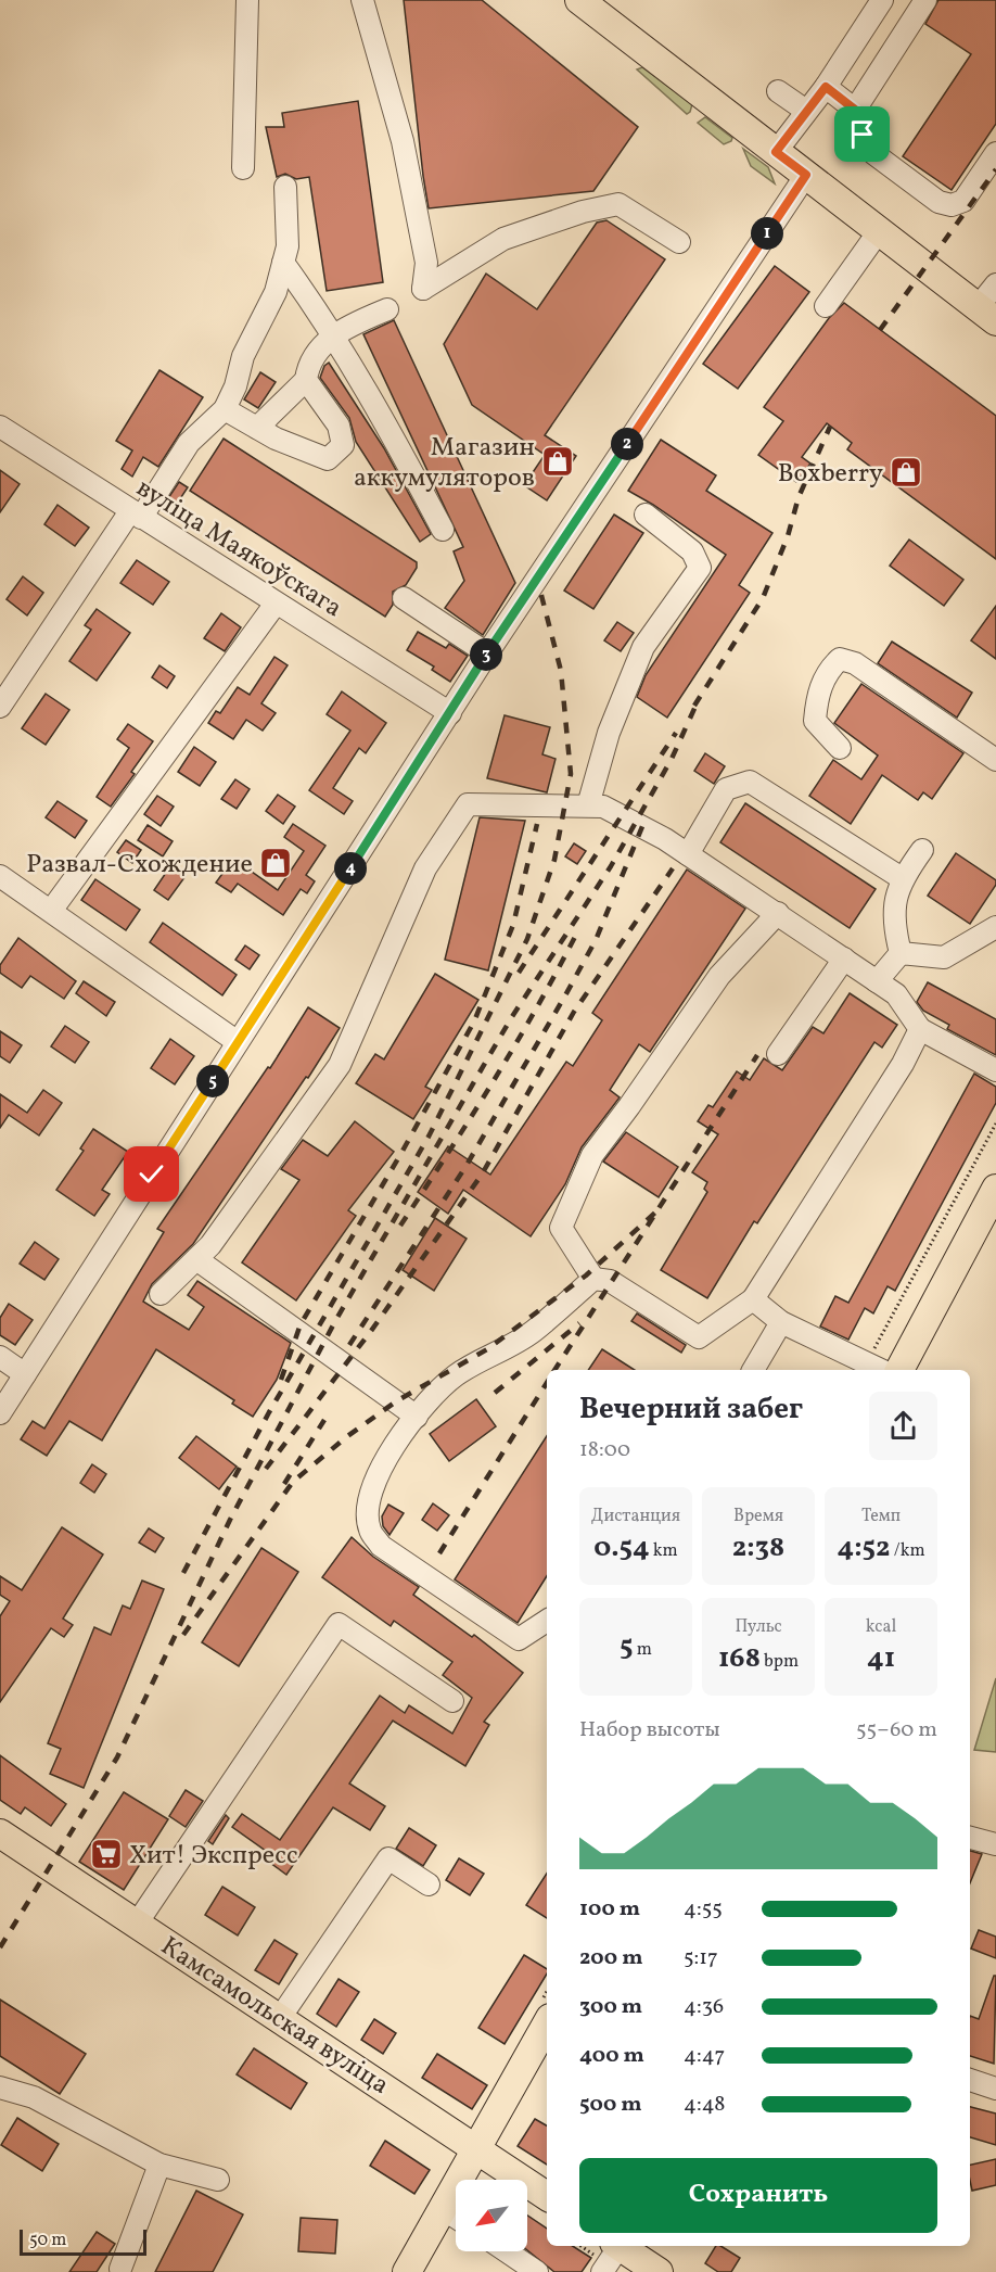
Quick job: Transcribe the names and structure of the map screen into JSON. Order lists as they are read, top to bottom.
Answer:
{
  "streets": {
    "main road": ["Камсамольская вуліца"],
    "street": ["вуліца Маякоўскага"]
  },
  "places": {
    "shop": ["Магазин аккумуляторов", "Boxberry", "Развал-Схождение"],
    "supermarket": ["Хит! Экспресс"]
  },
  "scale_bar": "50 m",
  "north": "bottom left",
  "page": {
    "pins": [
      "1",
      "2",
      "3",
      "4",
      "5"
    ],
    "heading": ["Вечерний забег", "18:00"],
    "stats": [
      ["Дистанция", "0.54 km"],
      ["Время", "2:38"],
      ["Темп", "4:52 /km"],
      ["5 m"],
      ["Пульс", "168 bpm"],
      ["kcal", "41"]
    ],
    "chart": ["Набор высоты", "55–60 m"],
    "list": [
      {
        "name": "100 m",
        "note": "4:55"
      },
      {
        "name": "200 m",
        "note": "5:17"
      },
      {
        "name": "300 m",
        "note": "4:36"
      },
      {
        "name": "400 m",
        "note": "4:47"
      },
      {
        "name": "500 m",
        "note": "4:48"
      }
    ],
    "buttons": "Сохранить",
    "scale": "50 m"
  }
}
